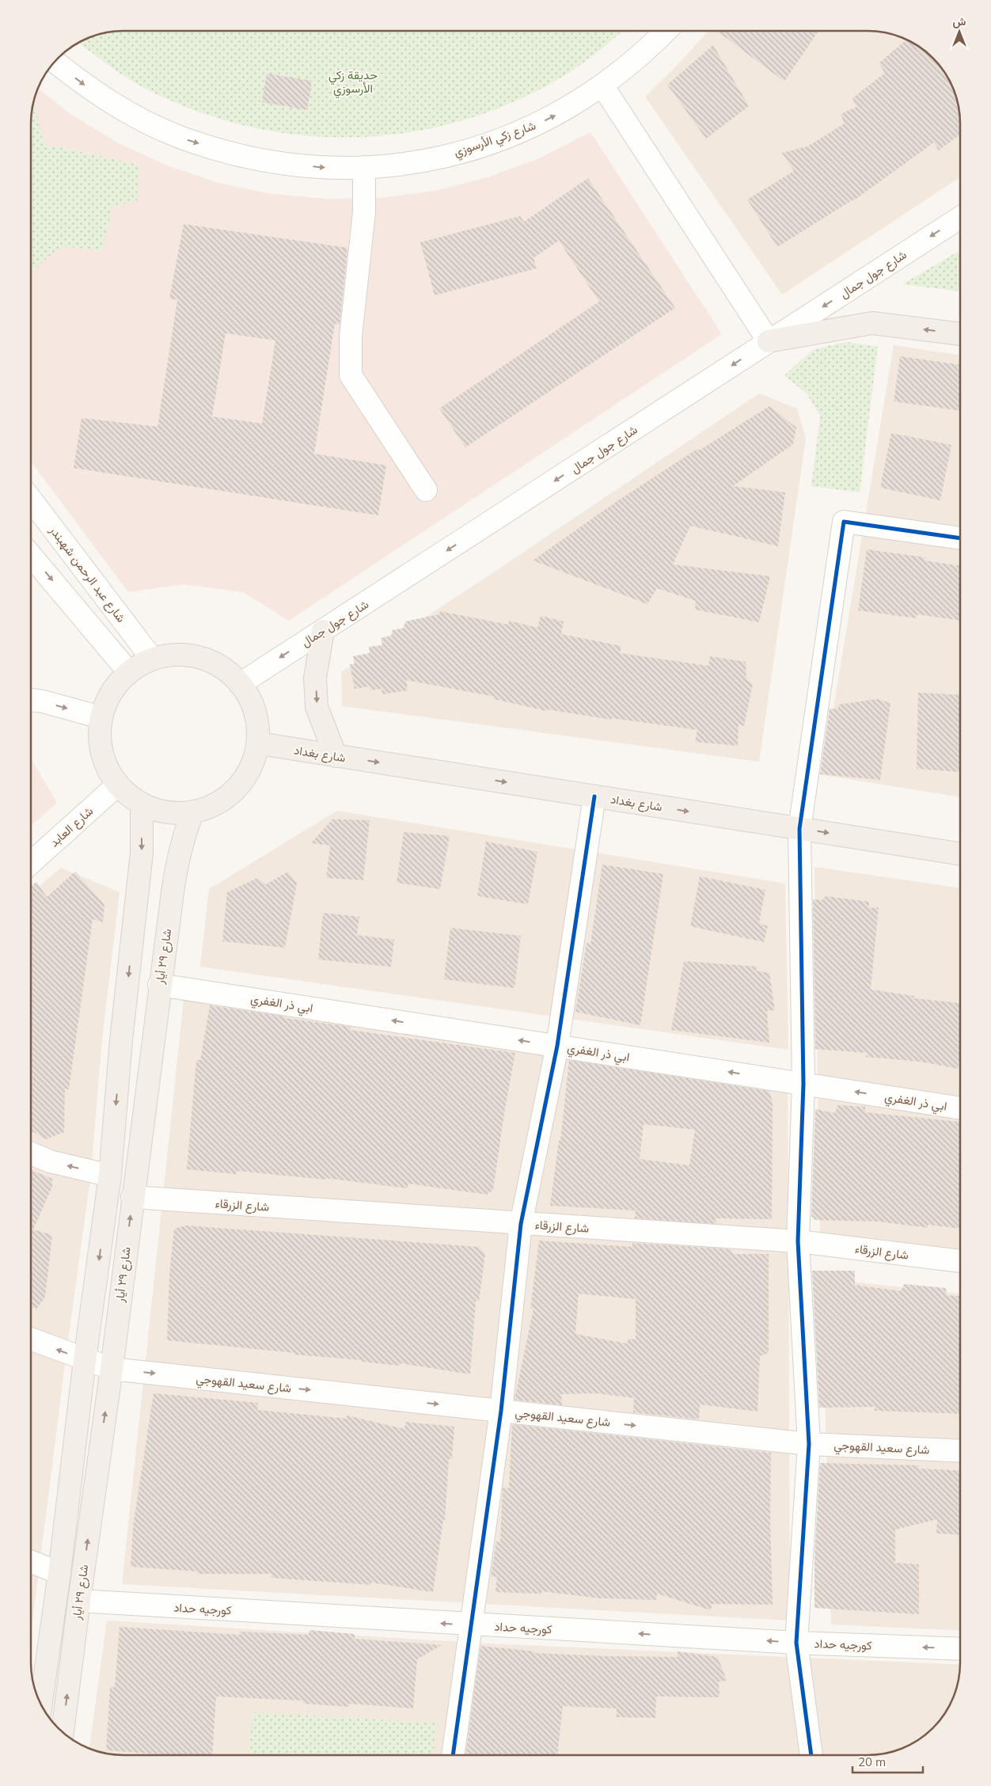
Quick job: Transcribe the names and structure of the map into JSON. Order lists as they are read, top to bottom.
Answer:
{
  "streets": {
    "main road": ["شارع بغداد", "شارع ٢٩ أيار"],
    "street": [
      "شارع زكي الأرسوزي",
      "شارع جول جمال",
      "شارع عبد الرحمن شهبندر",
      "شارع العابد",
      "ابي ذر الغفري",
      "شارع الزرقاء",
      "شارع سعيد القهوجي",
      "كورجيه حداد"
    ]
  },
  "crossings": [
    ["شارع ٢٩ أيار", "ابي ذر الغفري"],
    ["شارع ٢٩ أيار", "شارع الزرقاء"],
    ["شارع ٢٩ أيار", "شارع سعيد القهوجي"],
    ["شارع ٢٩ أيار", "كورجيه حداد"]
  ],
  "one_way": [
    "شارع زكي الأرسوزي",
    "شارع جول جمال",
    "شارع بغداد",
    "ابي ذر الغفري",
    "شارع سعيد القهوجي",
    "كورجيه حداد"
  ],
  "parks": ["حديقة زكي الأرسوزي"],
  "scale_bar": "20 m",
  "north": "top"
}
